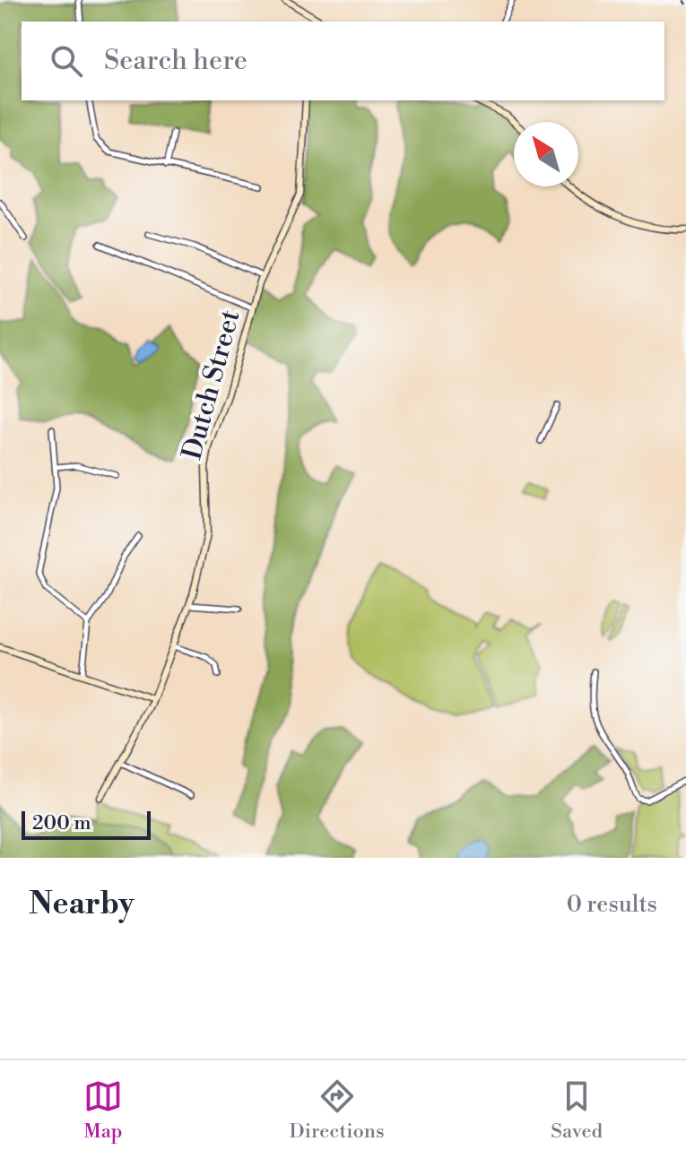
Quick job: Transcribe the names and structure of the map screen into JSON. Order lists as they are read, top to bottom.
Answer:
{
  "streets": {
    "street": ["Dutch Street"]
  },
  "scale_bar": "200 m",
  "north": "top left",
  "page": {
    "search": "Search here",
    "scale": "200 m",
    "heading": ["Nearby", "0 results"],
    "nav": ["Map", "Directions", "Saved"]
  }
}
